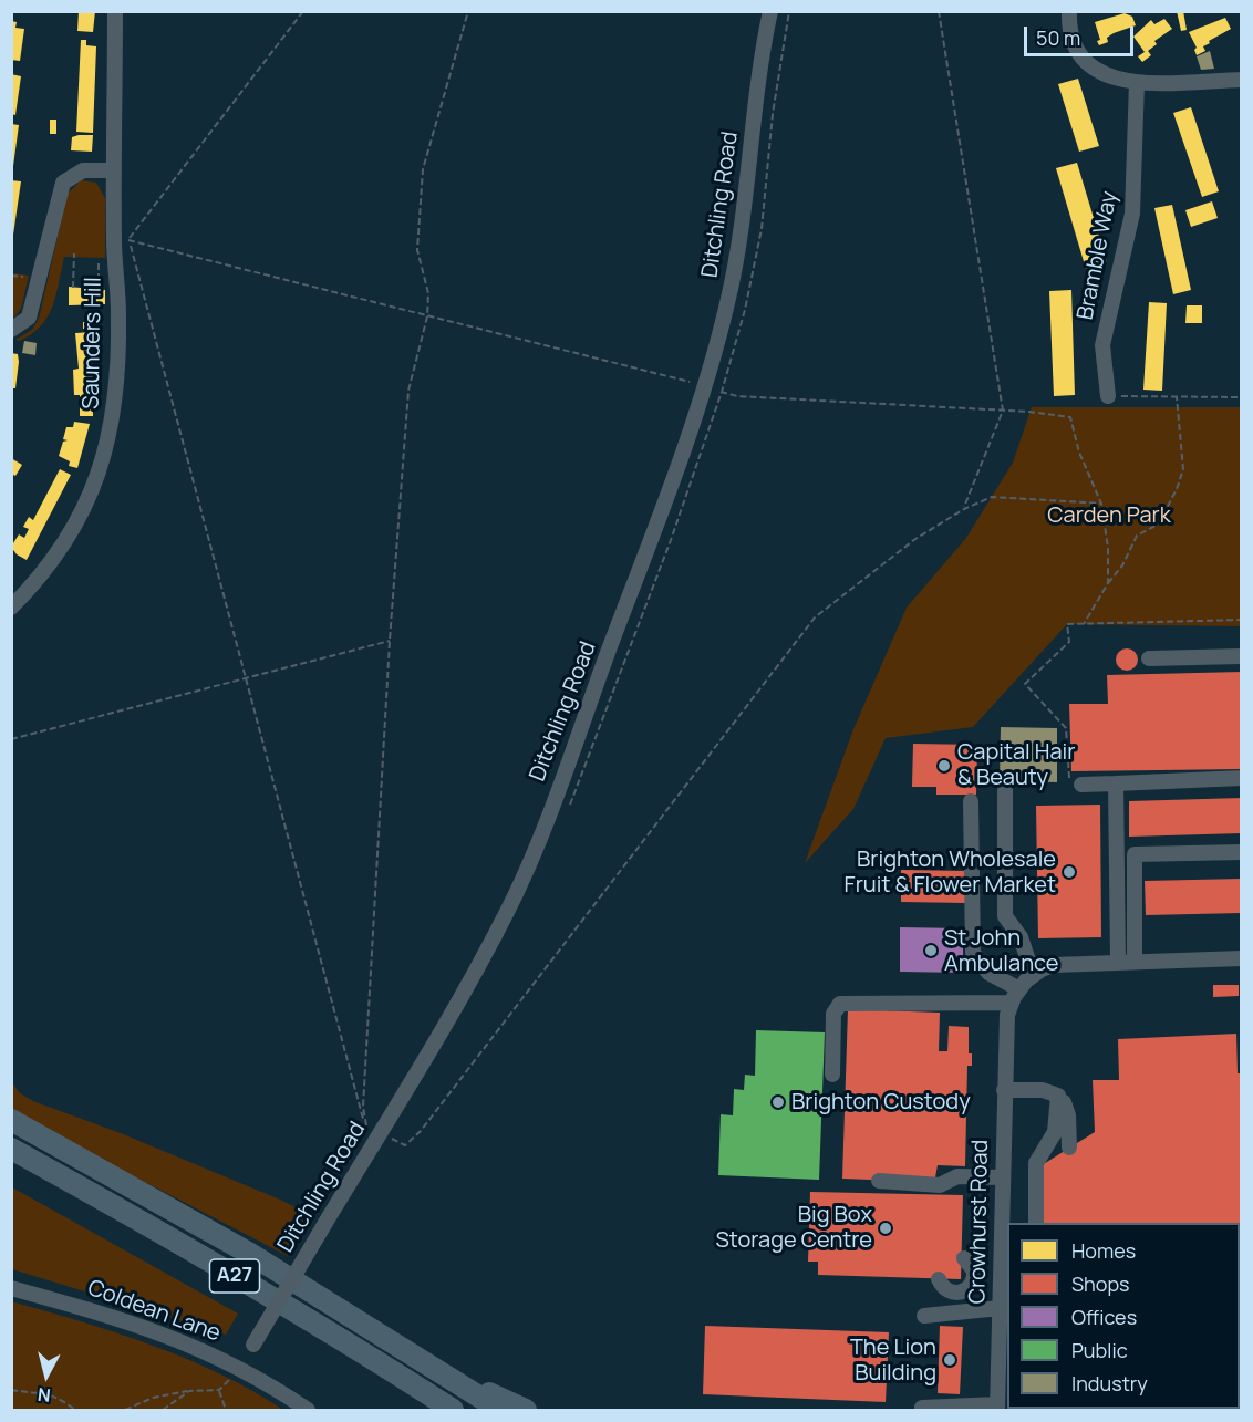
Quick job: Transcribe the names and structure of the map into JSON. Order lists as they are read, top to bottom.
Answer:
{
  "streets": {
    "highway": ["A27"],
    "street": [
      "Ditchling Road",
      "Bramble Way",
      "Saunders Hill",
      "Crowhurst Road",
      "Coldean Lane"
    ]
  },
  "crossings": [
    ["Ditchling Road", "Coldean Lane"]
  ],
  "parks": ["Carden Park"],
  "places": [
    "Capital Hair & Beauty",
    "Brighton Wholesale Fruit & Flower Market",
    "St John Ambulance",
    "Brighton Custody",
    "Big Box Storage Centre",
    "The Lion Building"
  ],
  "legend": [
    "Homes",
    "Shops",
    "Offices",
    "Public",
    "Industry"
  ],
  "scale_bar": "50 m",
  "north": "bottom"
}
